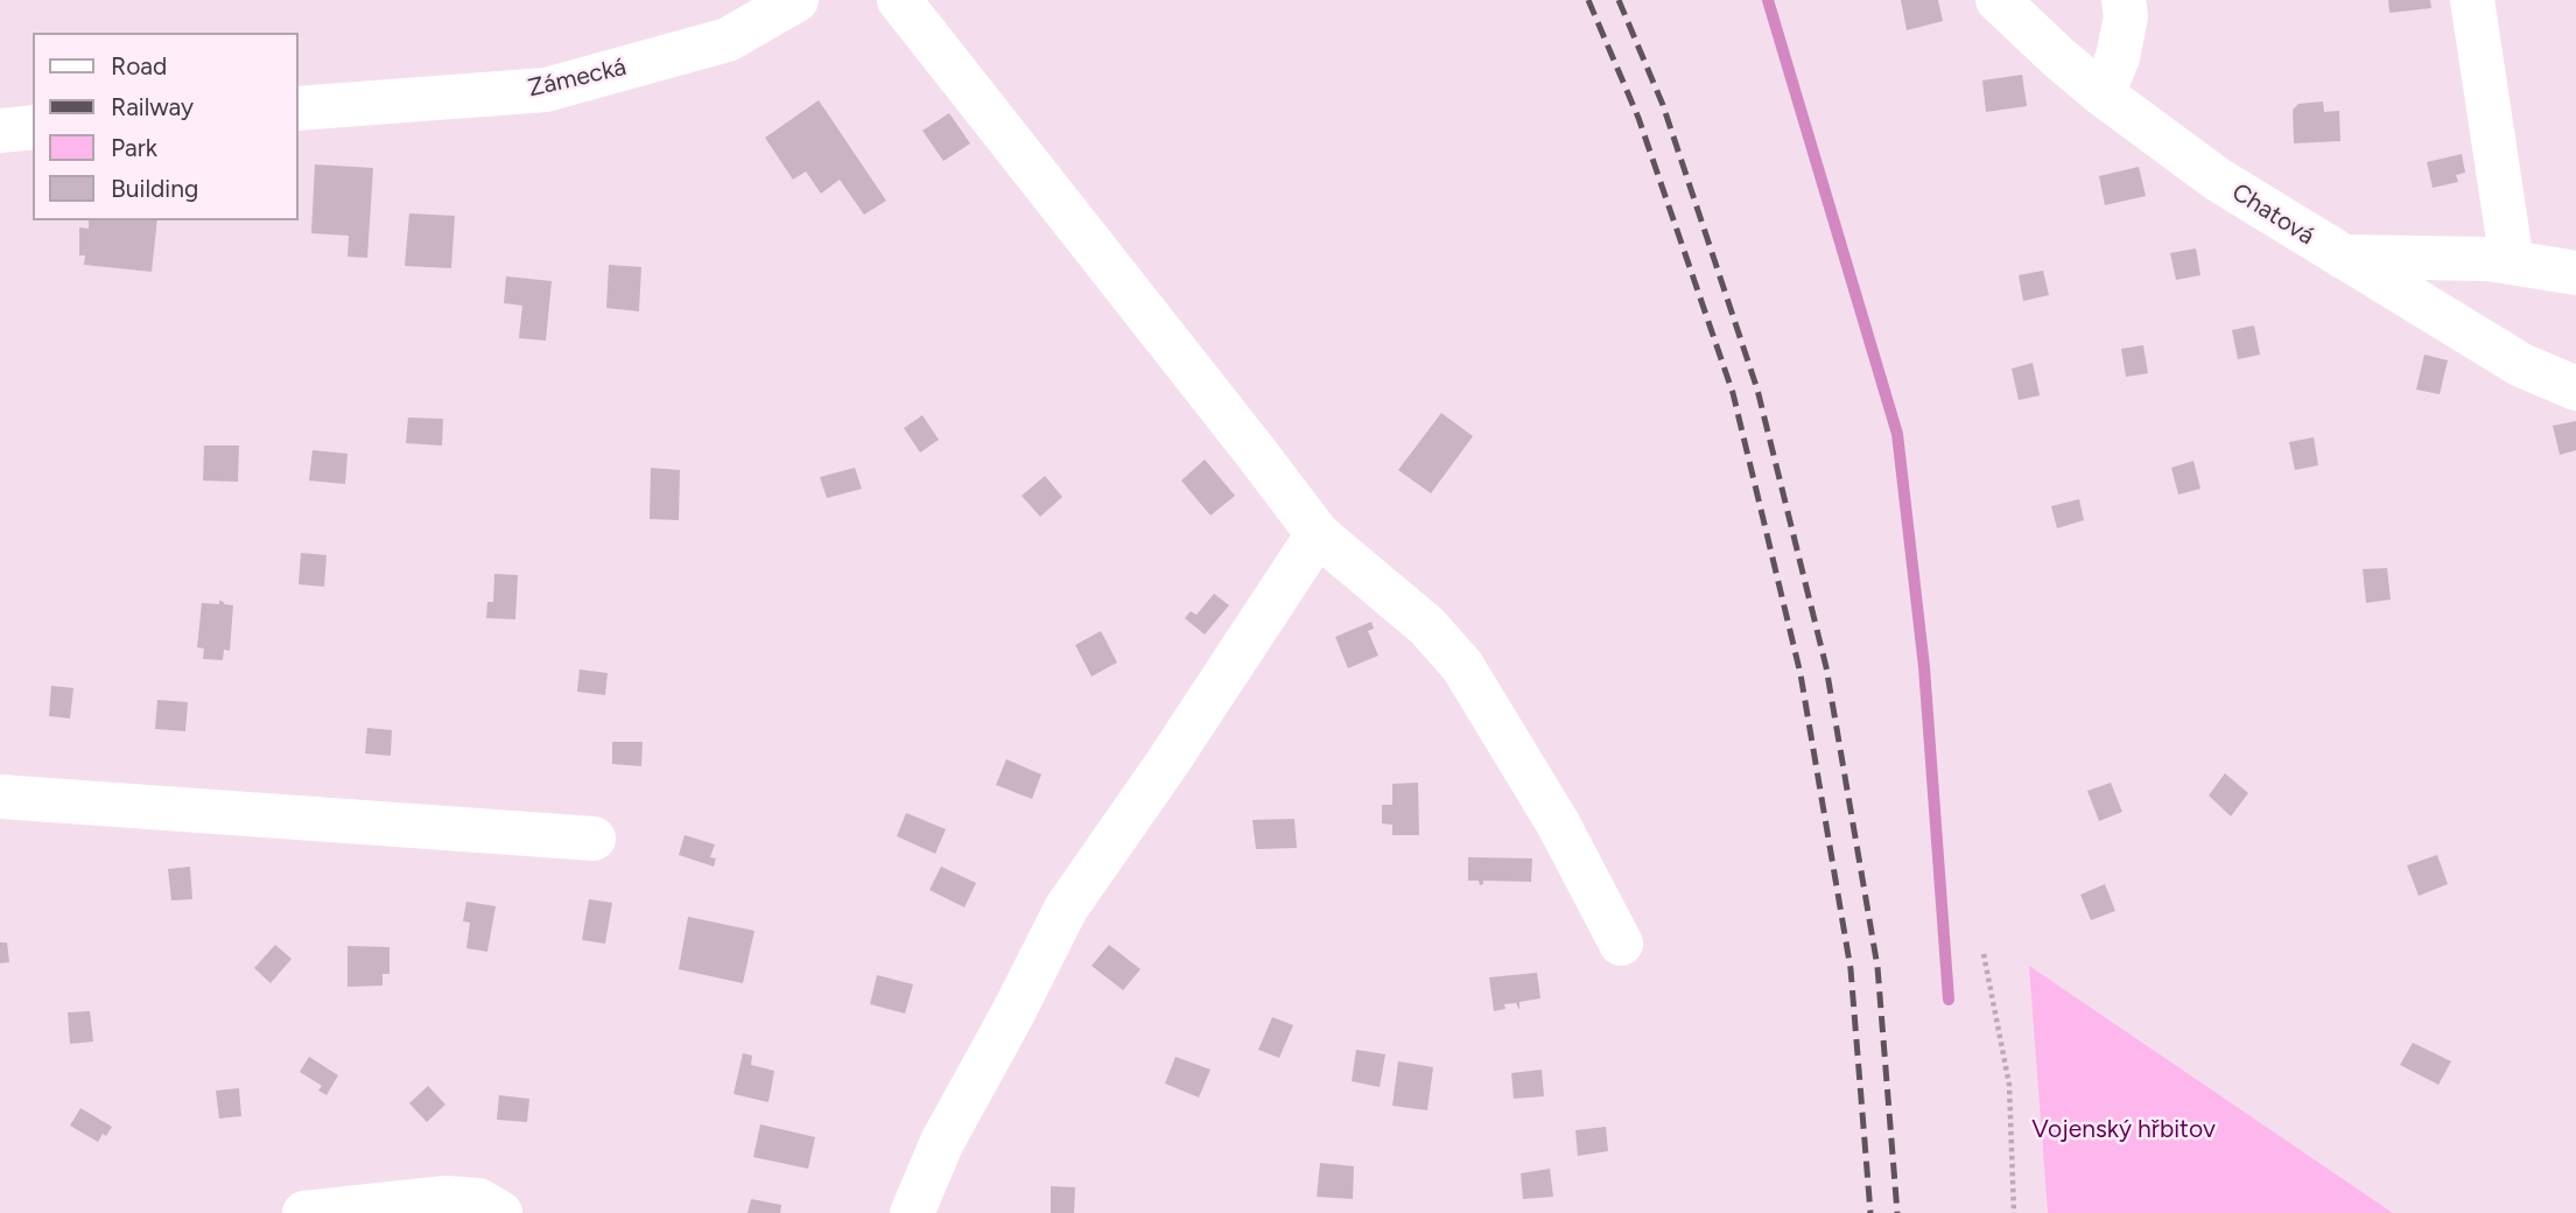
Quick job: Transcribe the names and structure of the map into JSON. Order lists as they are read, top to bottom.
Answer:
{
  "streets": {
    "street": ["Zámecká", "Chatová"]
  },
  "parks": ["Vojenský hřbitov"],
  "legend": [
    "Road",
    "Railway",
    "Park",
    "Building"
  ]
}
